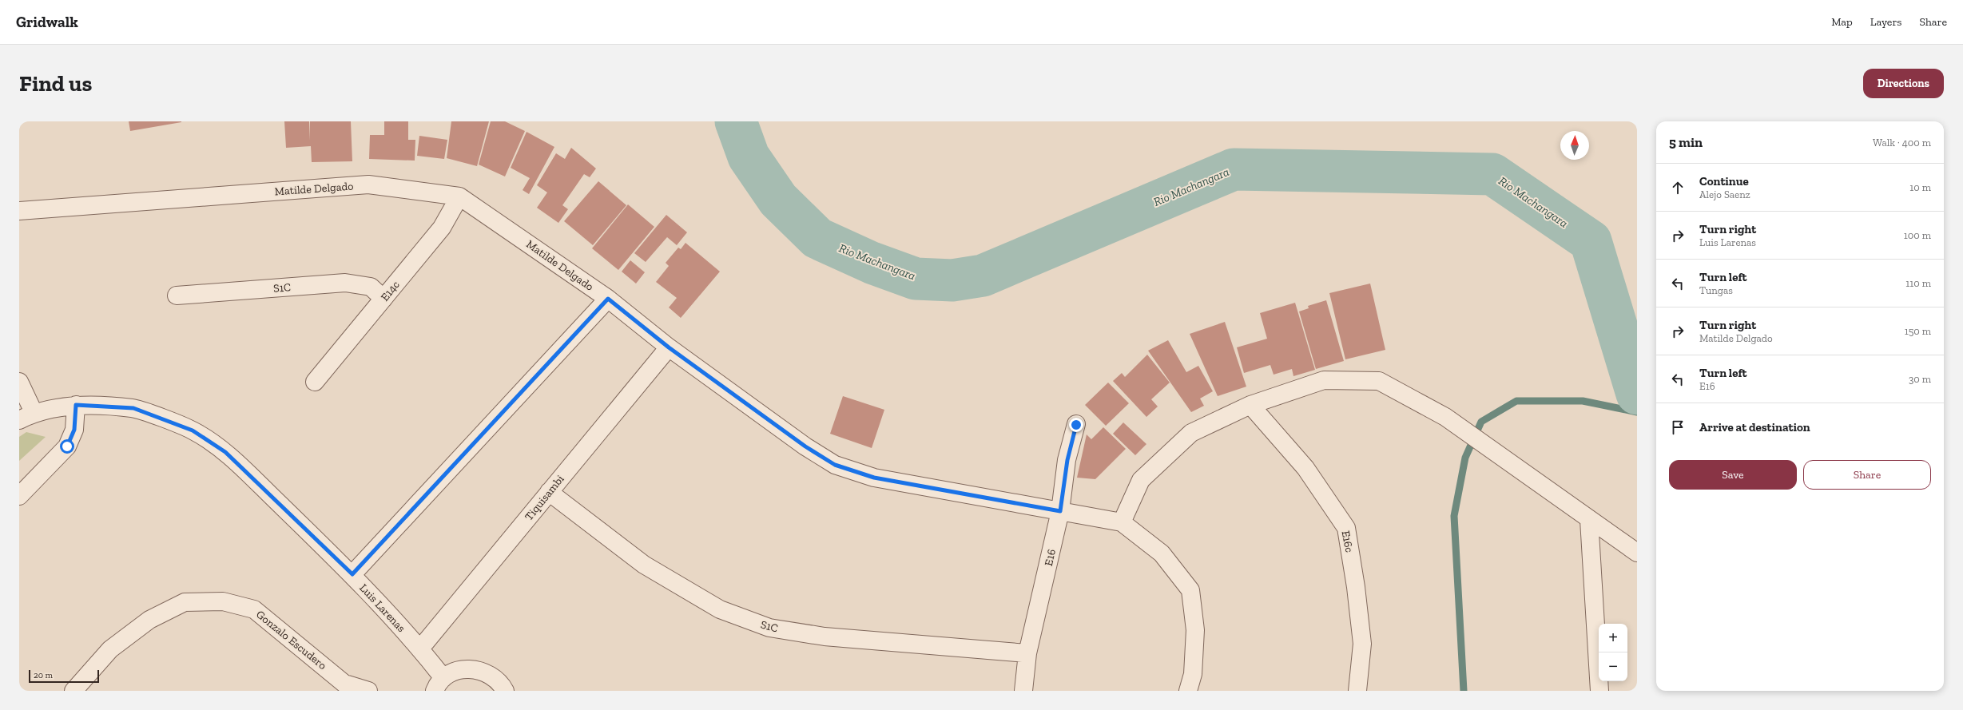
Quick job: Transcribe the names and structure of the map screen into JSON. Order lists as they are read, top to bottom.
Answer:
{
  "streets": {
    "street": [
      "Matilde Delgado",
      "S1C",
      "E14c",
      "Tiquisambi",
      "E16c",
      "E16",
      "Luis Larenas",
      "Gonzalo Escudero"
    ]
  },
  "crossings": [
    ["Matilde Delgado", "E14c"],
    ["Matilde Delgado", "Tiquisambi"],
    ["Matilde Delgado", "E16"],
    ["S1C", "E14c"],
    ["S1C", "Tiquisambi"],
    ["S1C", "E16"],
    ["Tiquisambi", "Luis Larenas"]
  ],
  "water": ["Rio Machangara"],
  "scale_bar": "20 m",
  "north": "top",
  "page": {
    "header": "Gridwalk",
    "nav": ["Map", "Layers", "Share"],
    "buttons": [
      "Directions",
      ["Save", "Share"]
    ],
    "title": "Find us",
    "heading": ["5 min", "Walk · 400 m"],
    "list": [
      ["Continue", "Alejo Saenz", "10 m"],
      ["Turn right", "Luis Larenas", "100 m"],
      ["Turn left", "Tungas", "110 m"],
      ["Turn right", "Matilde Delgado", "150 m"],
      ["Turn left", "E16", "30 m"],
      "Arrive at destination"
    ],
    "map_buttons": ["+", "−"],
    "scale": "20 m"
  }
}
